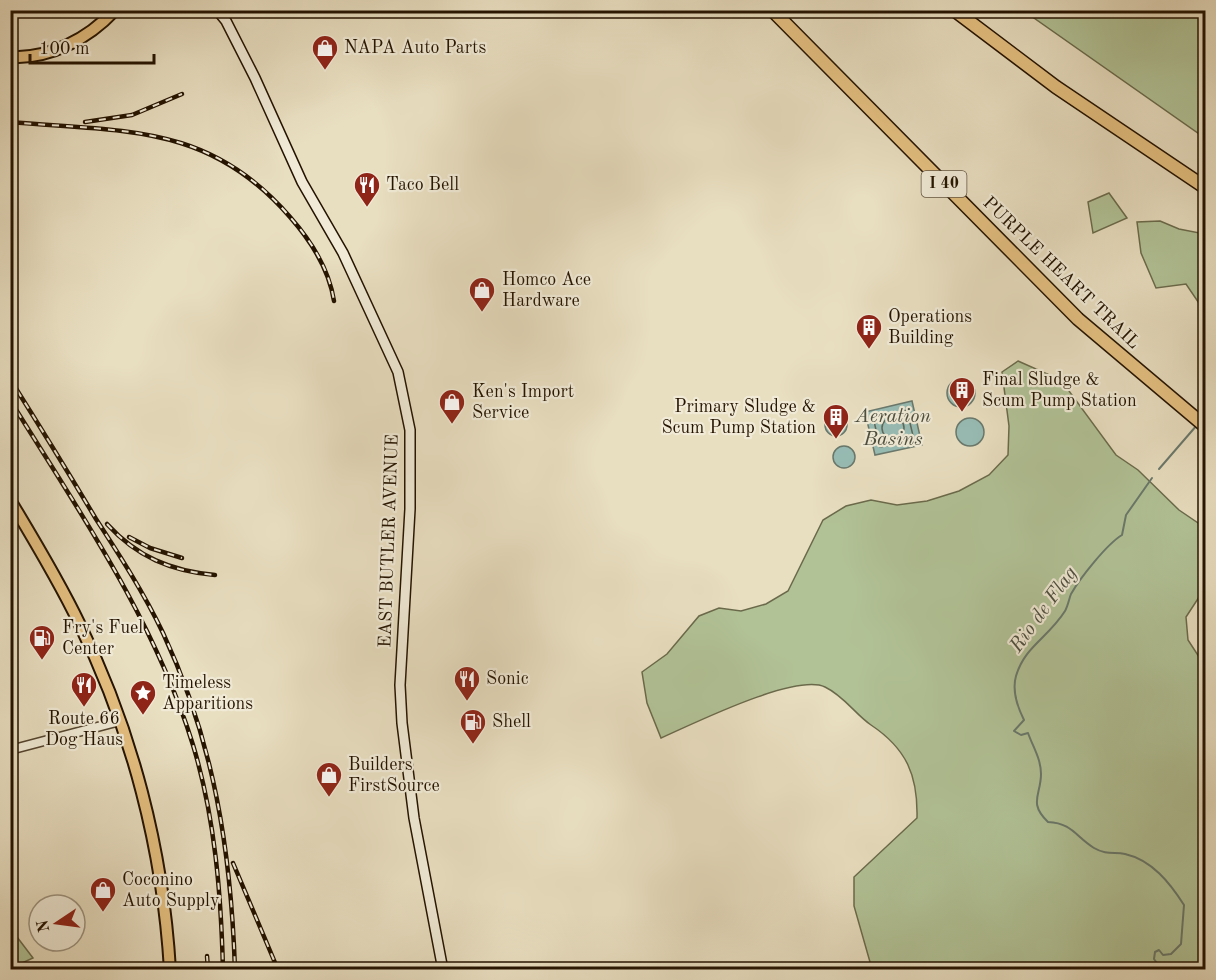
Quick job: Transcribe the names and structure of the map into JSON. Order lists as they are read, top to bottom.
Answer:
{
  "streets": {
    "highway": ["I 40", "PURPLE HEART TRAIL"],
    "main road": ["EAST BUTLER AVENUE"]
  },
  "water": ["Aeration Basins", "Rio de Flag"],
  "places": {
    "shop": [
      "NAPA Auto Parts",
      "Homco Ace Hardware",
      "Ken's Import Service",
      "Builders FirstSource",
      "Coconino Auto Supply"
    ],
    "restaurant": ["Taco Bell", "Sonic", "Route 66 Dog Haus"],
    "building": ["Operations Building", "Final Sludge & Scum Pump Station", "Primary Sludge & Scum Pump Station"],
    "fuel station": ["Fry's Fuel Center", "Shell"],
    "place": ["Timeless Apparitions"]
  },
  "scale_bar": "100 m",
  "north": "left"
}
